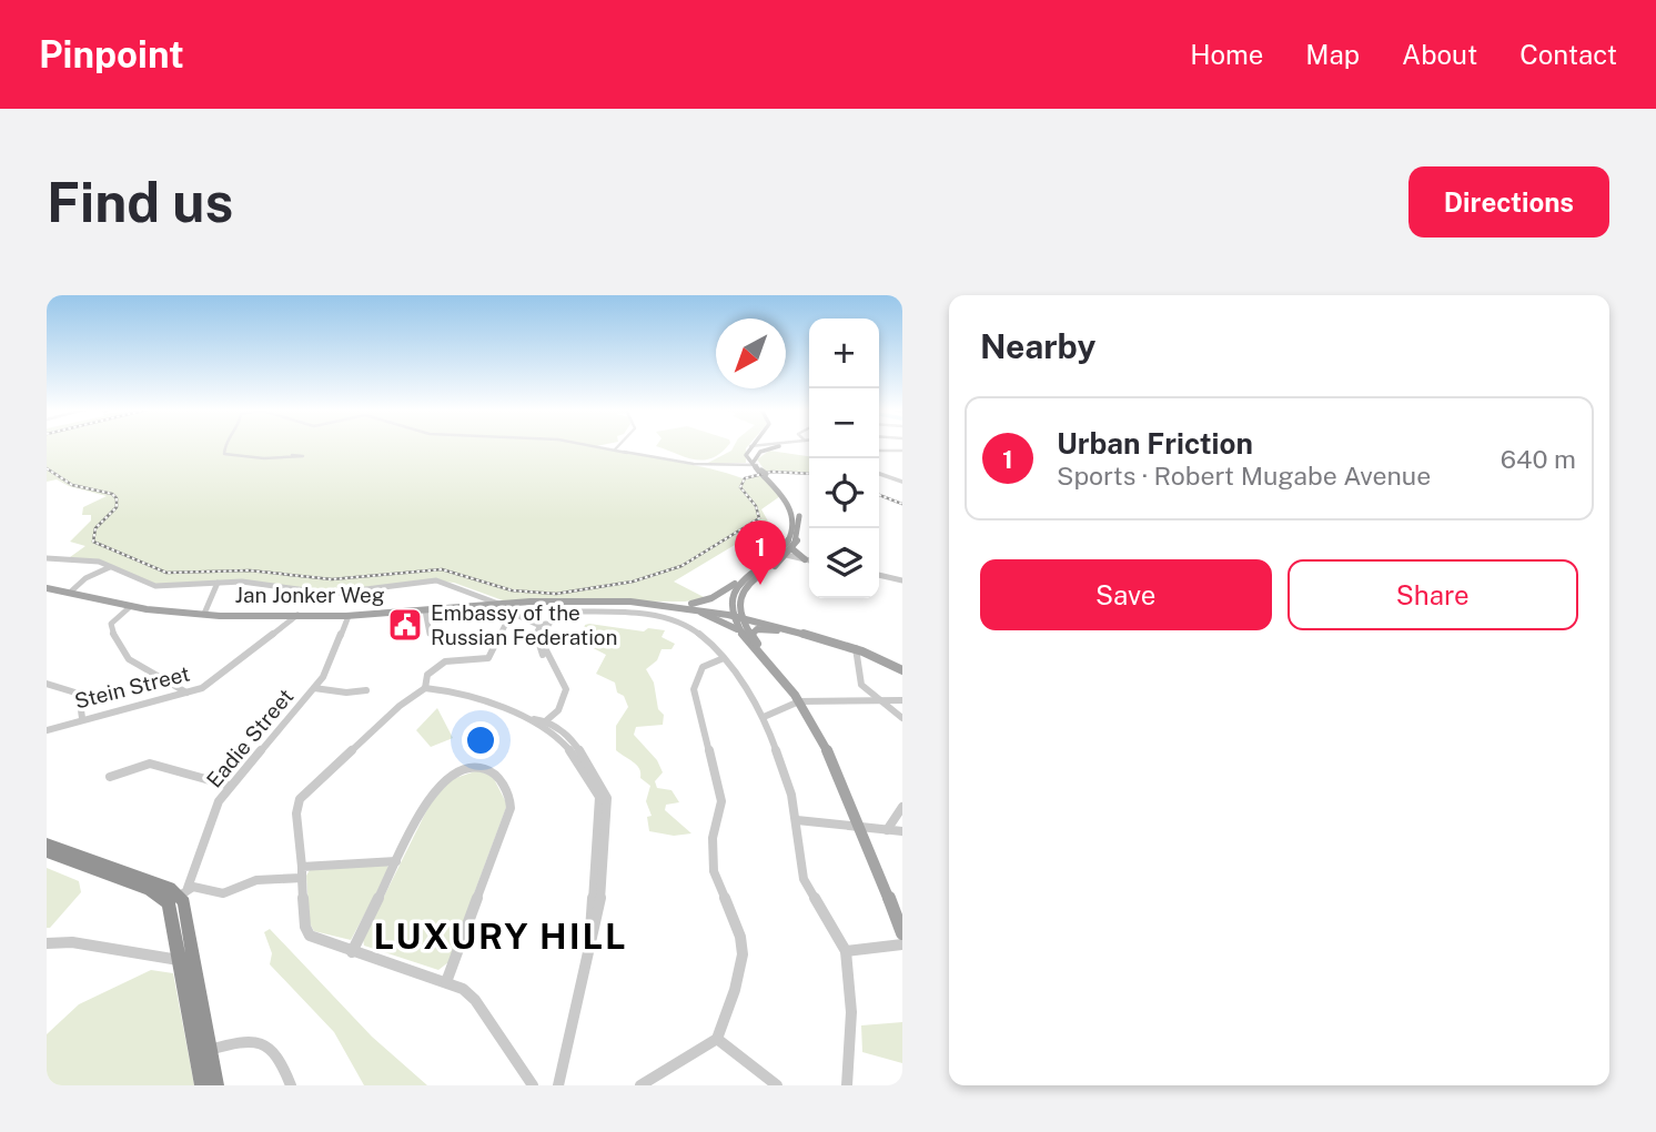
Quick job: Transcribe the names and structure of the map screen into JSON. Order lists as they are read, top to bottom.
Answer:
{
  "streets": {
    "main road": ["Jan Jonker Weg"],
    "street": ["Stein Street", "Eadie Street"]
  },
  "crossings": [
    ["Jan Jonker Weg", "Stein Street"],
    ["Jan Jonker Weg", "Eadie Street"]
  ],
  "districts": ["LUXURY HILL"],
  "places": {
    "public building": ["Embassy of the Russian Federation"]
  },
  "north": "bottom left",
  "page": {
    "header": "Pinpoint",
    "nav": [
      "Home",
      "Map",
      "About",
      "Contact"
    ],
    "buttons": [
      "Directions",
      ["Save", "Share"]
    ],
    "title": "Find us",
    "heading": "Nearby",
    "map_buttons": ["+", "−"],
    "list": [
      {
        "mark": "1",
        "name": "Urban Friction",
        "note": "Sports · Robert Mugabe Avenue",
        "value": "640 m"
      }
    ],
    "pins": "1"
  }
}
